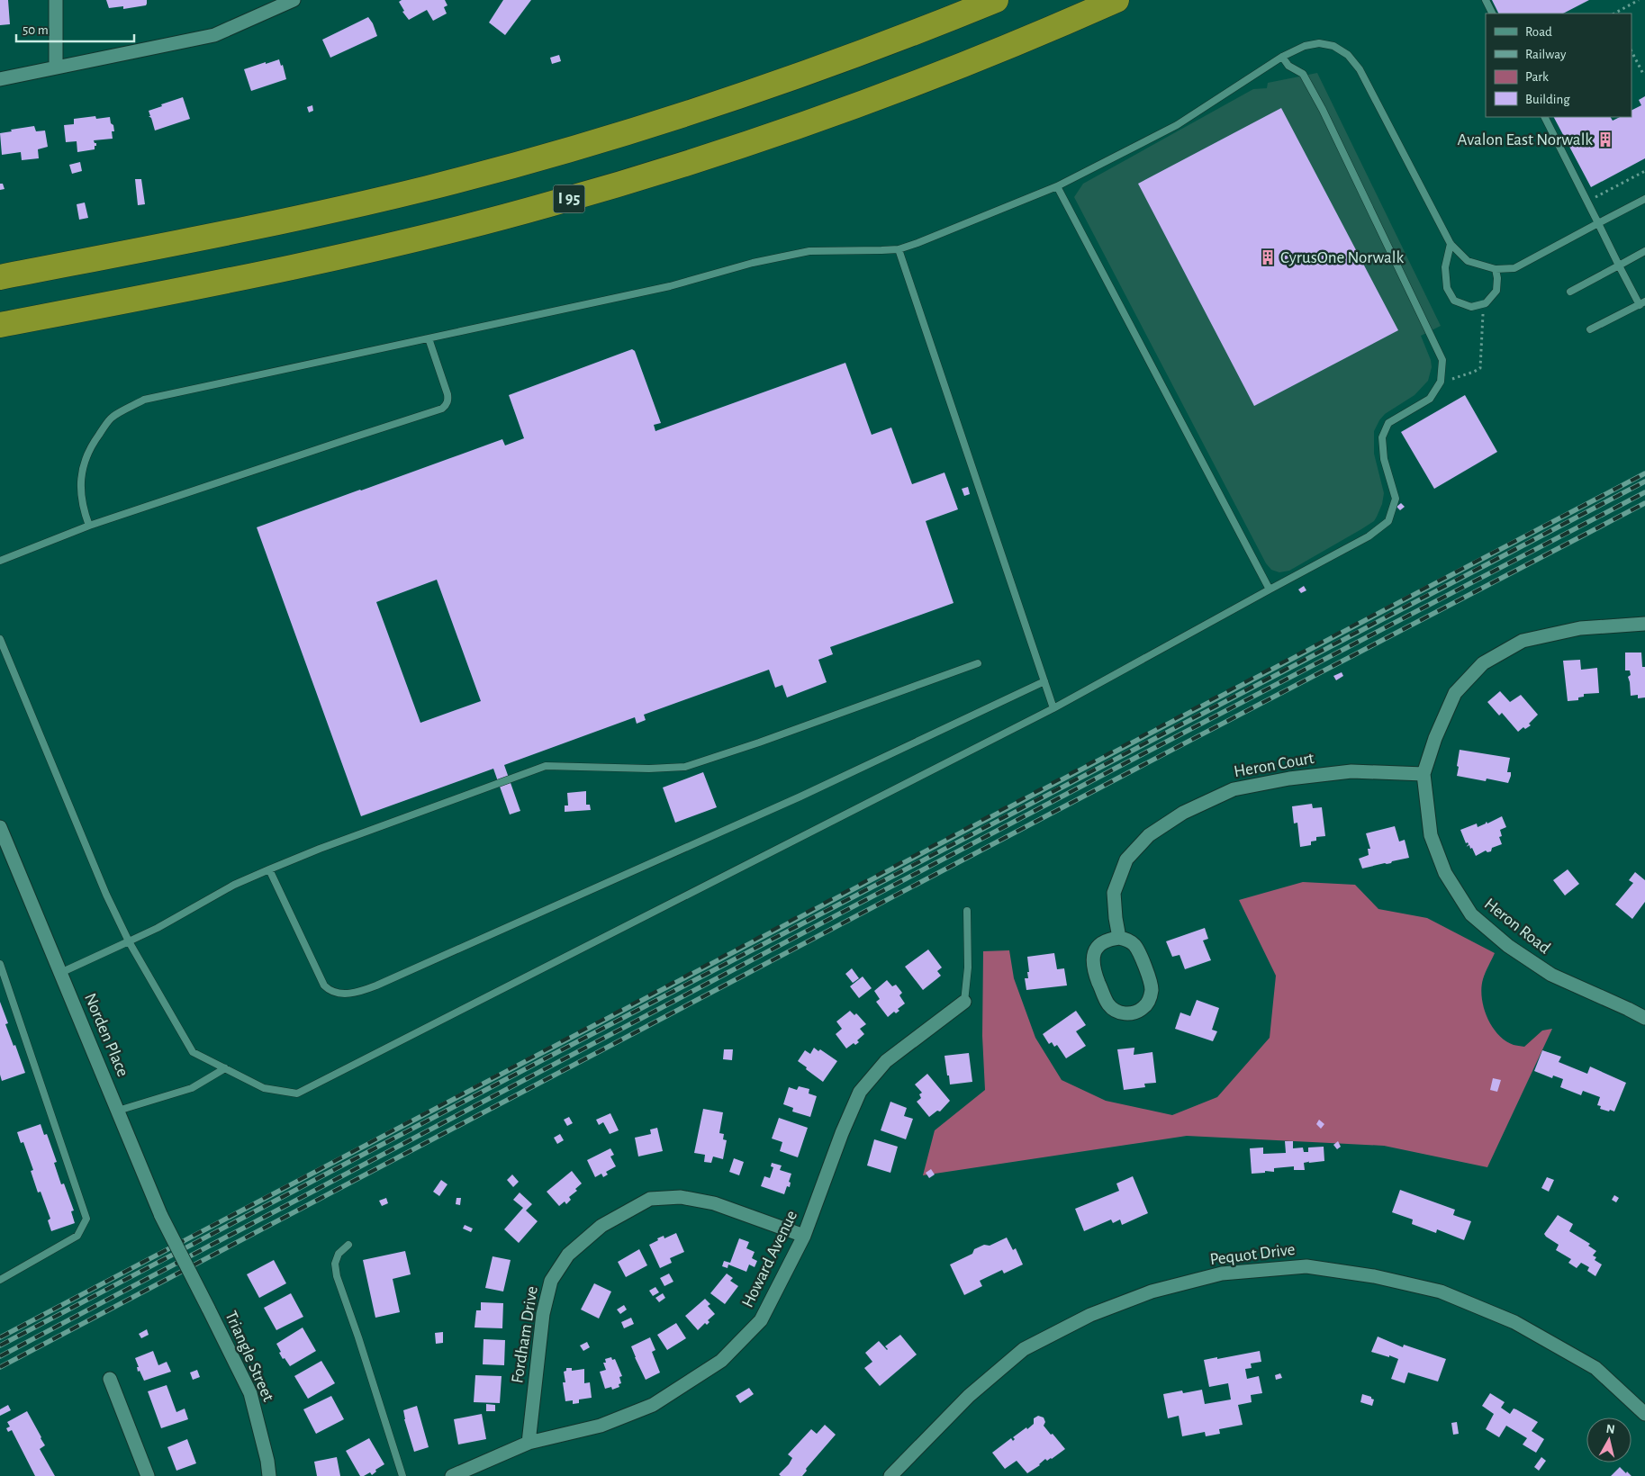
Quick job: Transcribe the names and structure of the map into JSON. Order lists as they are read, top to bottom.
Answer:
{
  "streets": {
    "highway": ["I 95"],
    "street": [
      "Heron Court",
      "Heron Road",
      "Norden Place",
      "Pequot Drive",
      "Howard Avenue",
      "Fordham Drive",
      "Triangle Street"
    ]
  },
  "crossings": [
    ["Heron Court", "Heron Road"],
    ["Norden Place", "Triangle Street"],
    ["Howard Avenue", "Fordham Drive"]
  ],
  "places": {
    "building": ["Avalon East Norwalk", "CyrusOne Norwalk"]
  },
  "legend": [
    "Road",
    "Railway",
    "Park",
    "Building"
  ],
  "scale_bar": "50 m",
  "north": "top"
}
